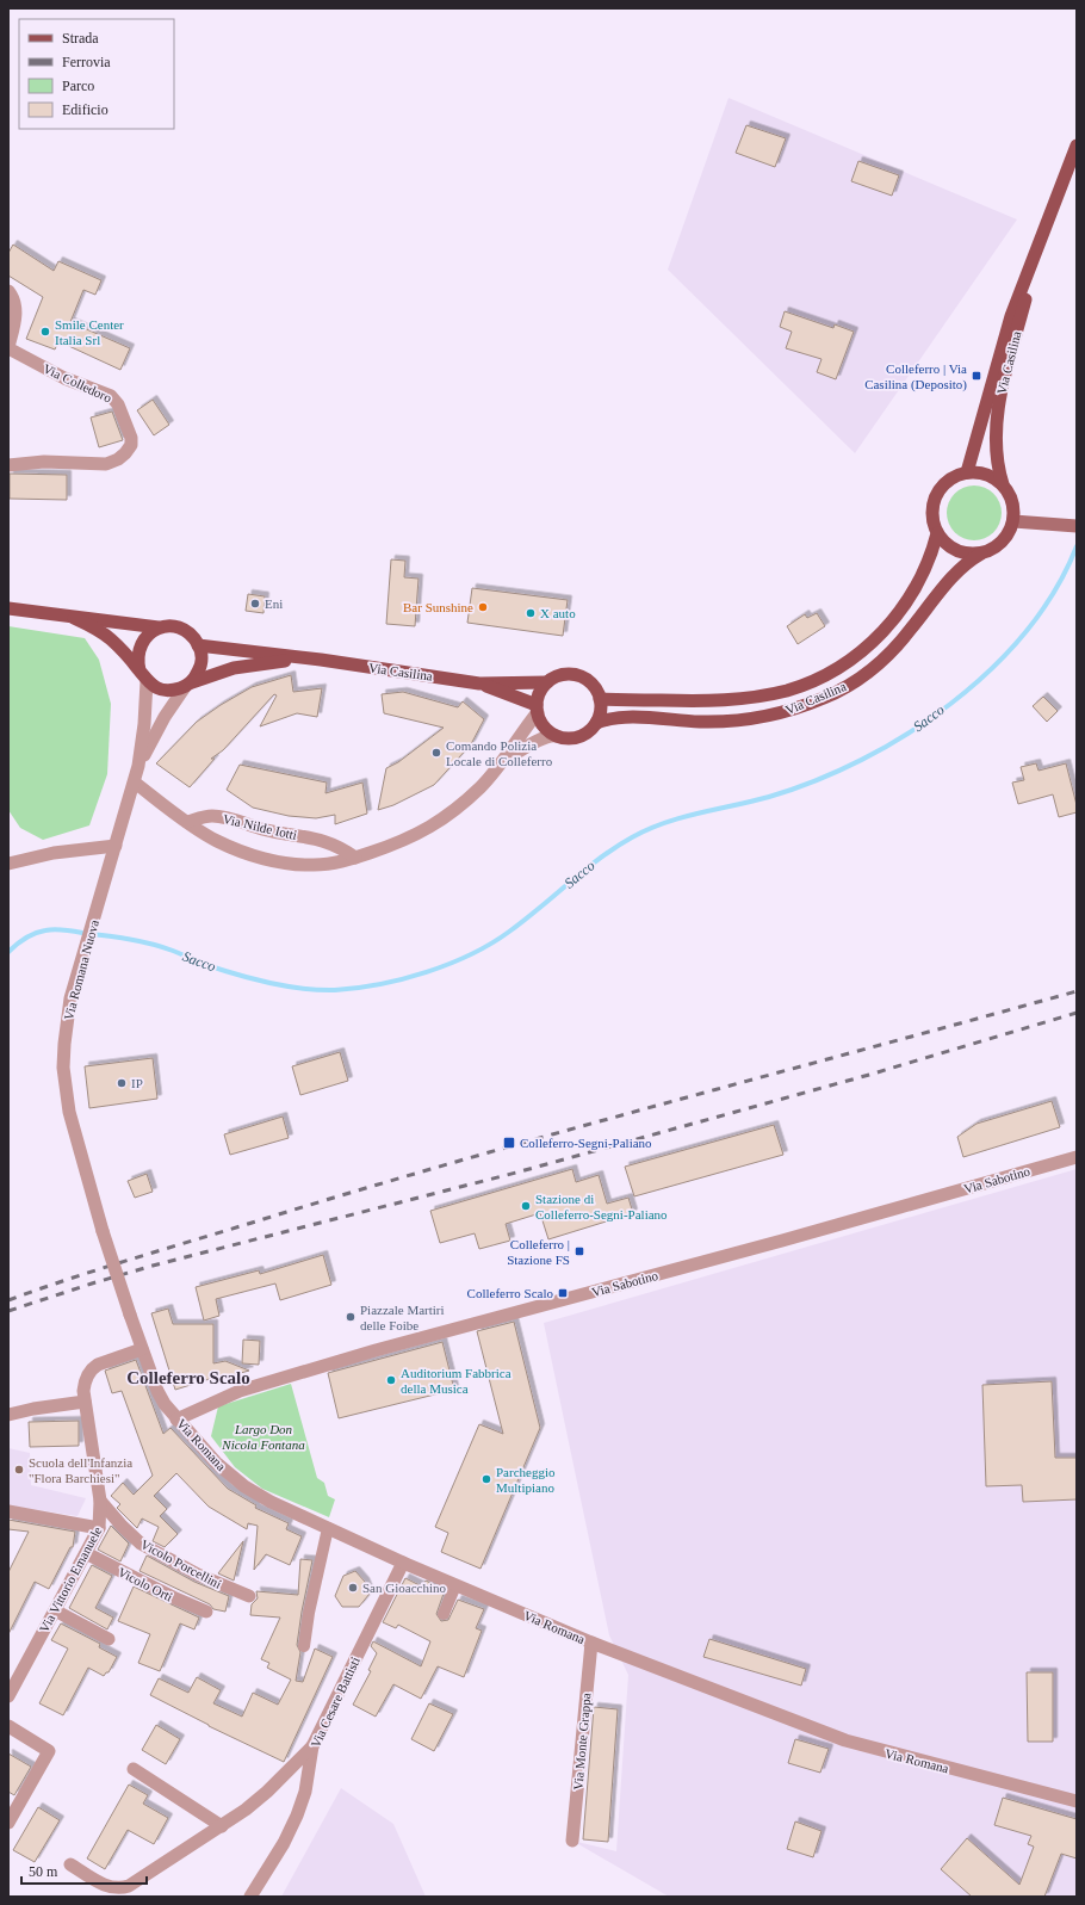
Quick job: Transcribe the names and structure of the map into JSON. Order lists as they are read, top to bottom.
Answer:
{
  "streets": {
    "main road": ["Via Casilina"],
    "street": [
      "Via Colledoro",
      "Via Nilde Iotti",
      "Via Romana Nuova",
      "Via Sabotino",
      "Via Romana",
      "Vicolo Porcellini",
      "Via Vittorio Emanuele",
      "Vicolo Orti",
      "Via Cesare Battisti",
      "Via Monte Grappa"
    ]
  },
  "crossings": [
    ["Via Casilina", "Via Nilde Iotti"],
    ["Via Casilina", "Via Romana Nuova"],
    ["Via Nilde Iotti", "Via Romana Nuova"],
    ["Via Romana Nuova", "Via Romana"],
    ["Via Sabotino", "Via Romana"],
    ["Via Romana", "Via Vittorio Emanuele"],
    ["Via Romana", "Via Cesare Battisti"],
    ["Via Romana", "Via Monte Grappa"],
    ["Vicolo Porcellini", "Via Vittorio Emanuele"],
    ["Via Vittorio Emanuele", "Vicolo Orti"]
  ],
  "districts": ["Colleferro Scalo"],
  "water": ["Sacco"],
  "parks": ["Largo Don Nicola Fontana"],
  "places": {
    "other": [
      "Smile Center Italia Srl",
      "Eni",
      "Bar Sunshine",
      "X auto",
      "Comando Polizia Locale di Colleferro",
      "IP",
      "Stazione di Colleferro-Segni-Paliano",
      "Piazzale Martiri delle Foibe",
      "Auditorium Fabbrica della Musica",
      "Scuola dell'Infanzia \"Flora Barchiesi\"",
      "Parcheggio Multipiano",
      "San Gioacchino"
    ],
    "transit": [
      "Colleferro | Via Casilina (Deposito)",
      "Colleferro-Segni-Paliano",
      "Colleferro | Stazione FS",
      "Colleferro Scalo"
    ]
  },
  "legend": [
    "Strada",
    "Ferrovia",
    "Parco",
    "Edificio"
  ],
  "scale_bar": "50 m"
}
